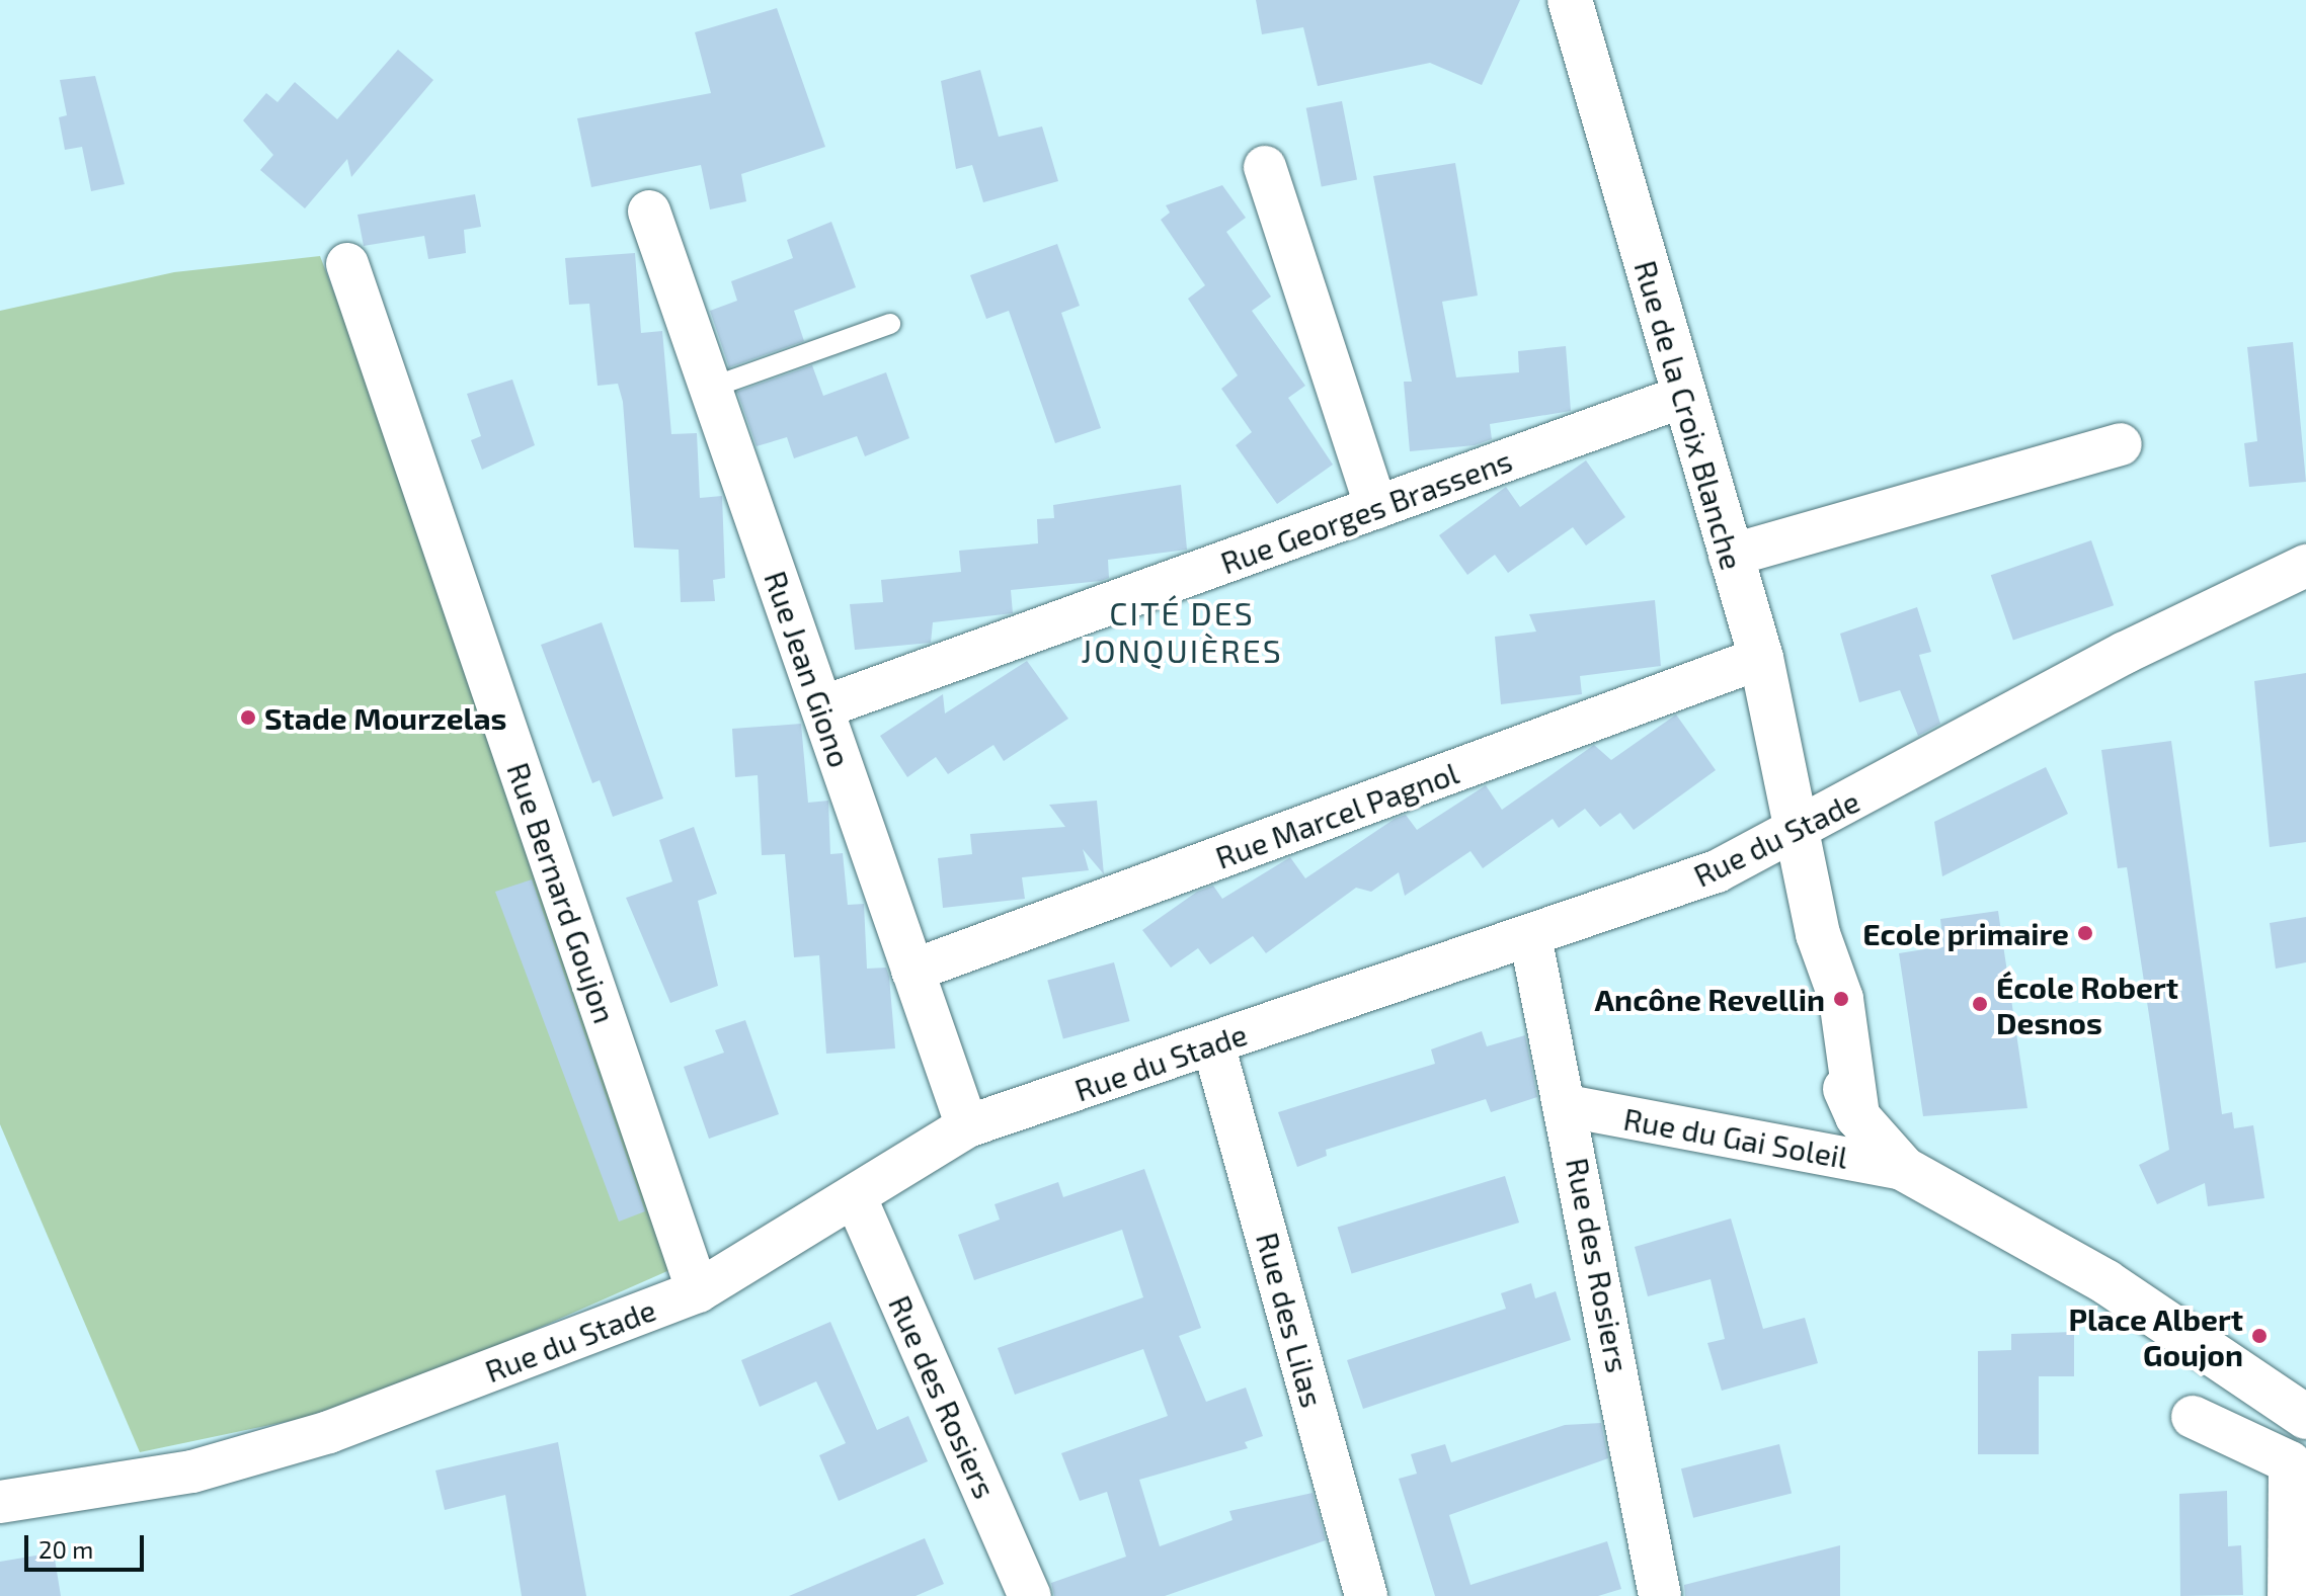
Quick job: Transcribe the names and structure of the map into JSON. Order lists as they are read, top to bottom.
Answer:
{
  "streets": {
    "street": [
      "Rue de la Croix Blanche",
      "Rue Georges Brassens",
      "Rue Jean Giono",
      "Rue Marcel Pagnol",
      "Rue du Stade",
      "Rue Bernard Goujon",
      "Rue du Gai Soleil",
      "Rue des Rosiers",
      "Rue des Lilas"
    ]
  },
  "crossings": [
    ["Rue de la Croix Blanche", "Rue Georges Brassens"],
    ["Rue de la Croix Blanche", "Rue Marcel Pagnol"],
    ["Rue de la Croix Blanche", "Rue du Stade"],
    ["Rue de la Croix Blanche", "Rue du Gai Soleil"],
    ["Rue Georges Brassens", "Rue Jean Giono"],
    ["Rue Jean Giono", "Rue Marcel Pagnol"],
    ["Rue Jean Giono", "Rue du Stade"],
    ["Rue du Stade", "Rue Bernard Goujon"],
    ["Rue du Stade", "Rue des Rosiers"],
    ["Rue du Stade", "Rue des Lilas"],
    ["Rue du Gai Soleil", "Rue des Rosiers"]
  ],
  "districts": ["CITÉ DES JONQUIÈRES"],
  "places": [
    "Stade Mourzelas",
    "Ecole primaire",
    "Ancône Revellin",
    "École Robert Desnos",
    "Place Albert Goujon"
  ],
  "scale_bar": "20 m"
}
